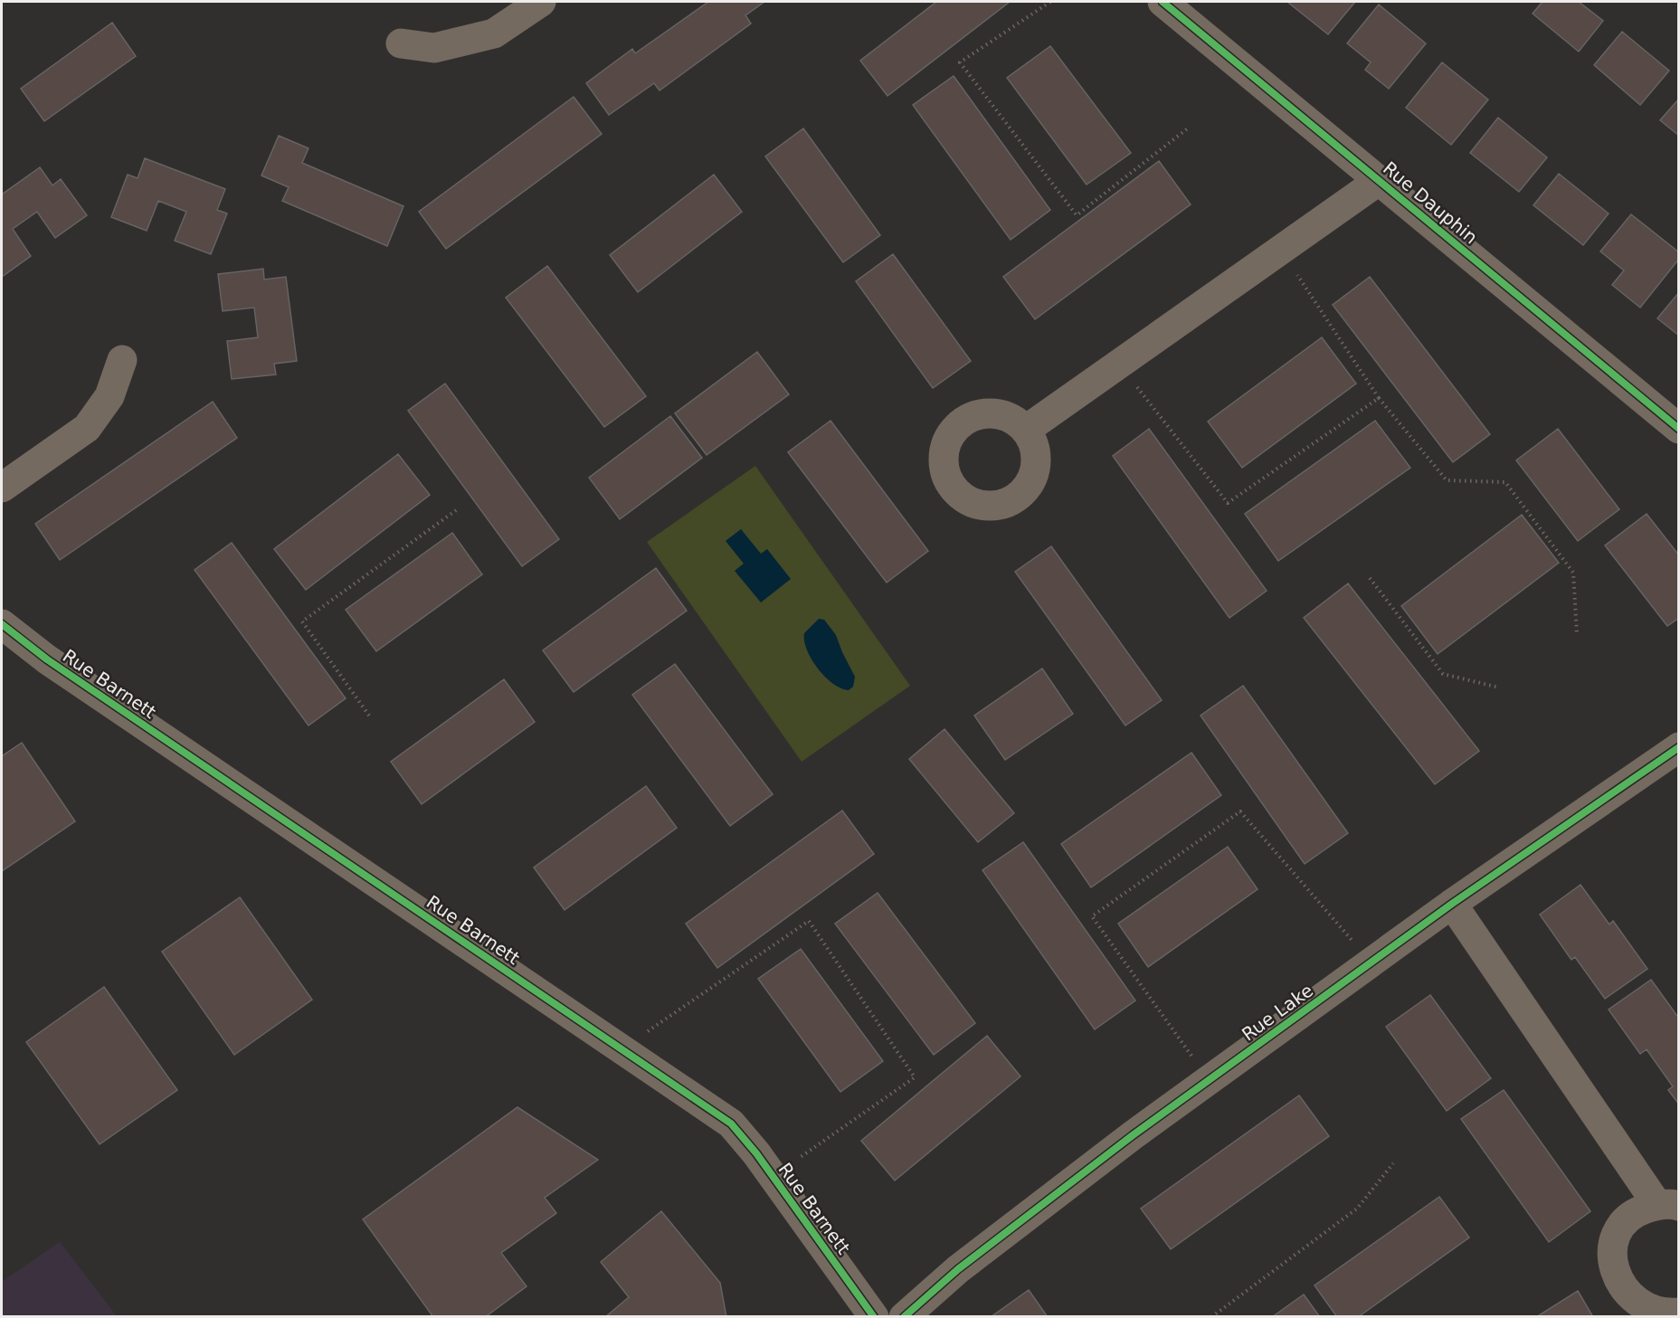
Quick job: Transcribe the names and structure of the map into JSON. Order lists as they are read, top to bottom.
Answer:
{
  "streets": {
    "street": ["Rue Dauphin", "Rue Barnett", "Rue Lake"]
  }
}
